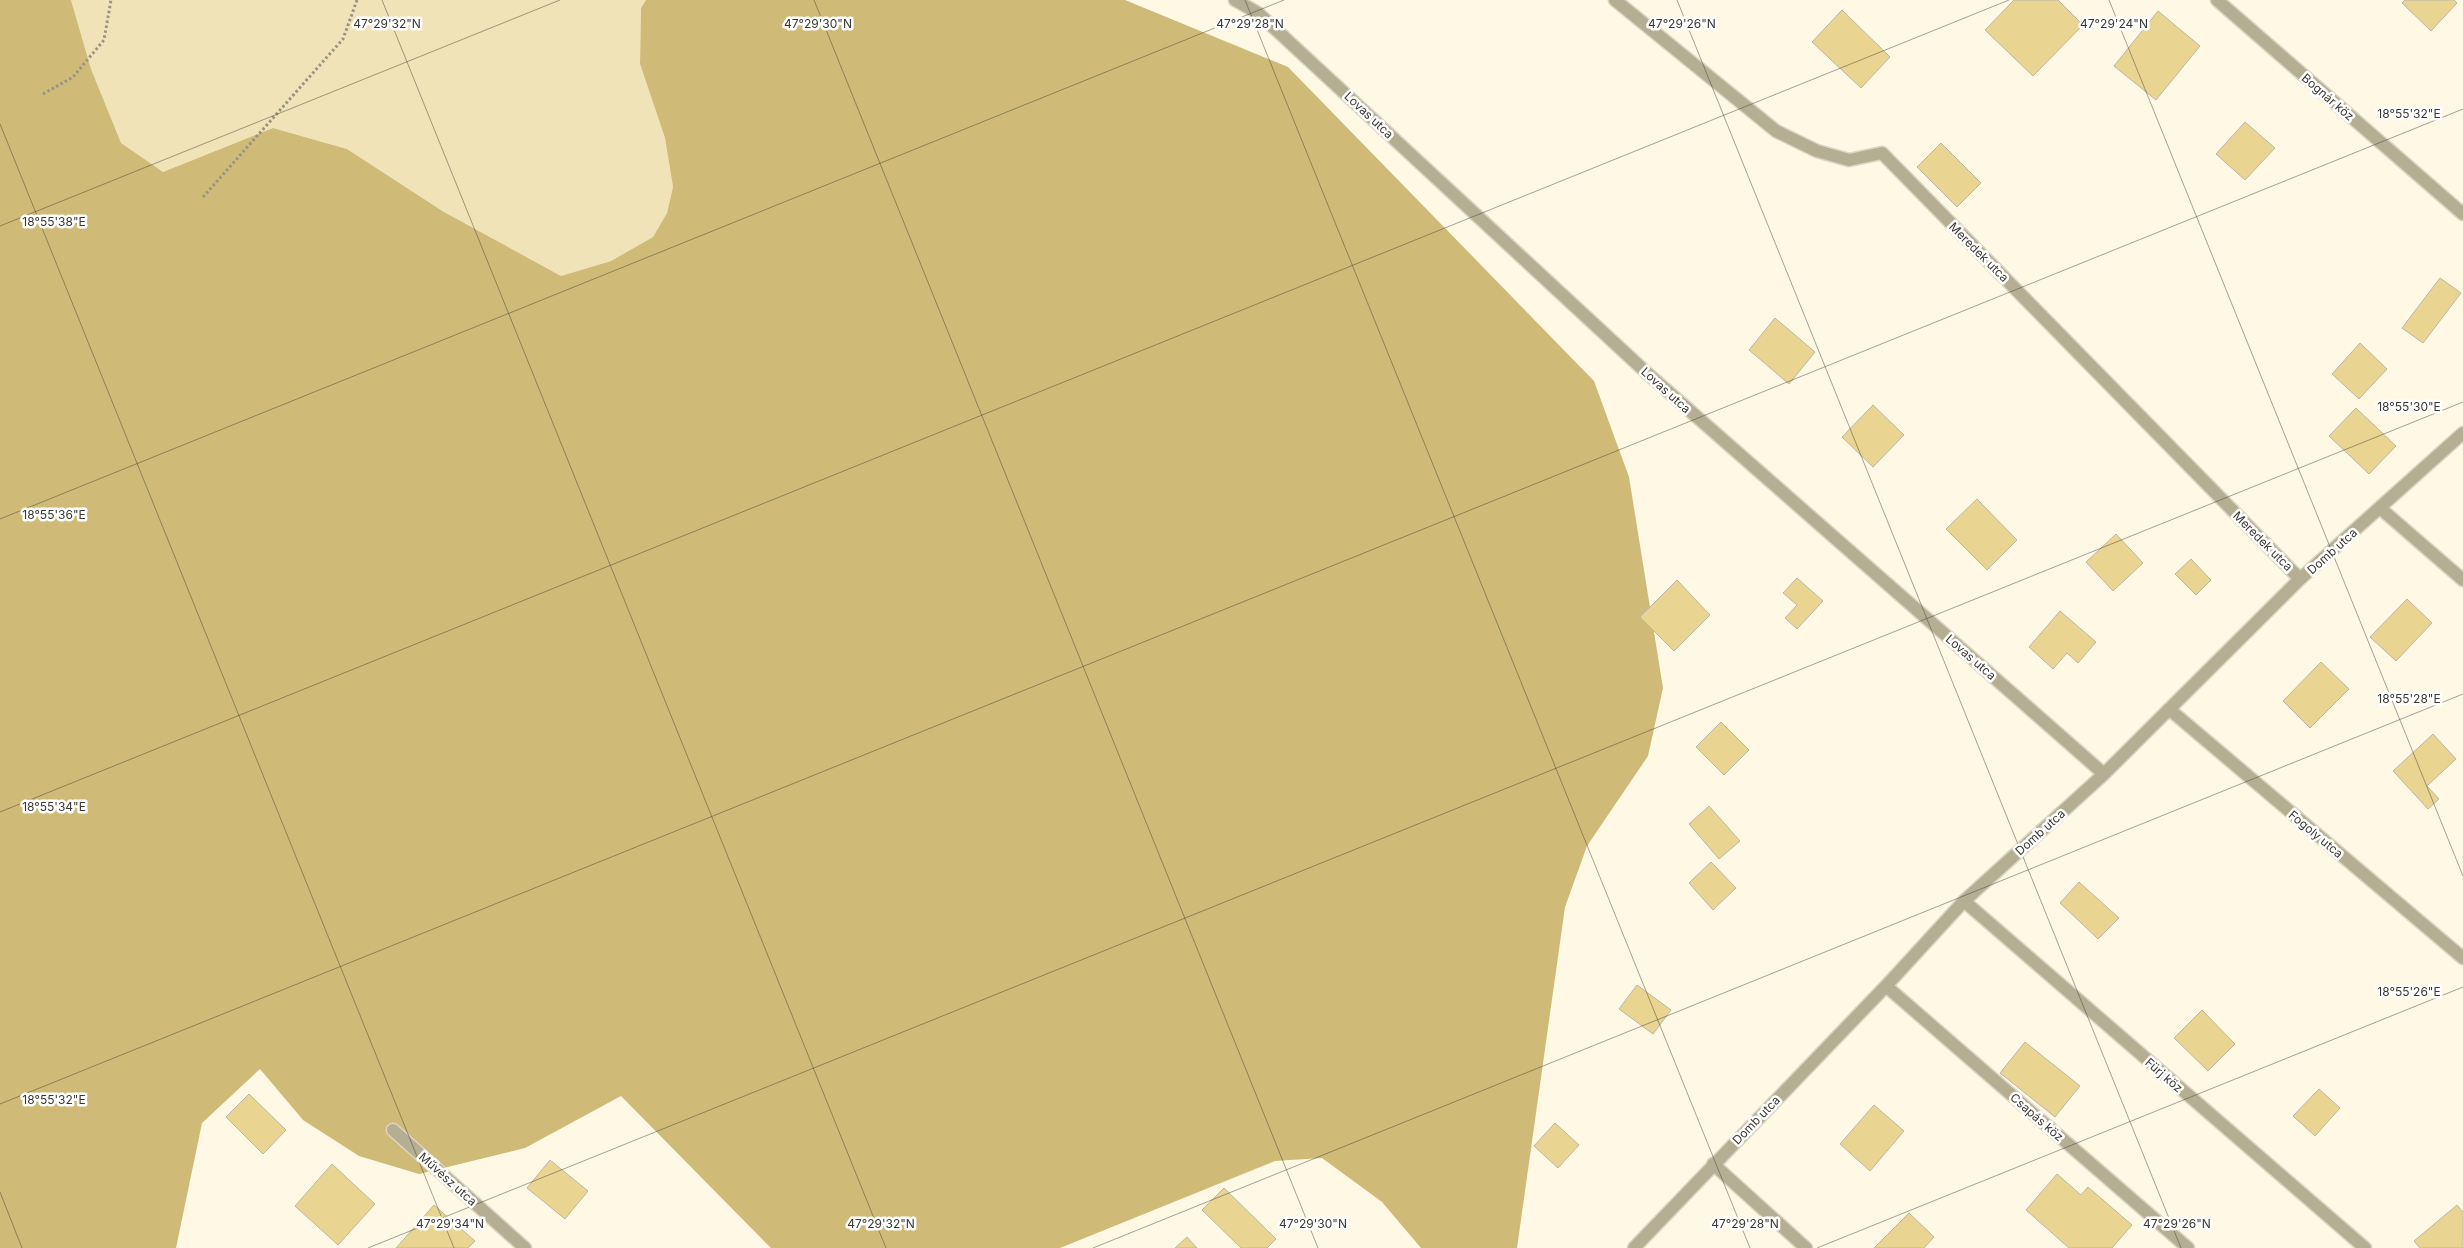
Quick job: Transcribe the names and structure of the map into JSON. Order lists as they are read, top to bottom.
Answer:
{
  "streets": {
    "street": [
      "Bognár köz",
      "Lovas utca",
      "Meredek utca",
      "Domb utca",
      "Fogoly utca",
      "Fürj köz",
      "Csapás köz",
      "Művész utca"
    ]
  },
  "crossings": [
    ["Lovas utca", "Domb utca"],
    ["Meredek utca", "Domb utca"],
    ["Domb utca", "Fogoly utca"],
    ["Domb utca", "Fürj köz"],
    ["Domb utca", "Csapás köz"]
  ],
  "coordinates": [
    "47°29'32\"N",
    "47°29'30\"N",
    "47°29'28\"N",
    "47°29'24\"N",
    "47°29'26\"N",
    "18°55'32\"E",
    "18°55'38\"E",
    "18°55'30\"E",
    "18°55'36\"E",
    "18°55'28\"E",
    "18°55'34\"E",
    "18°55'26\"E",
    "47°29'34\"N"
  ]
}
